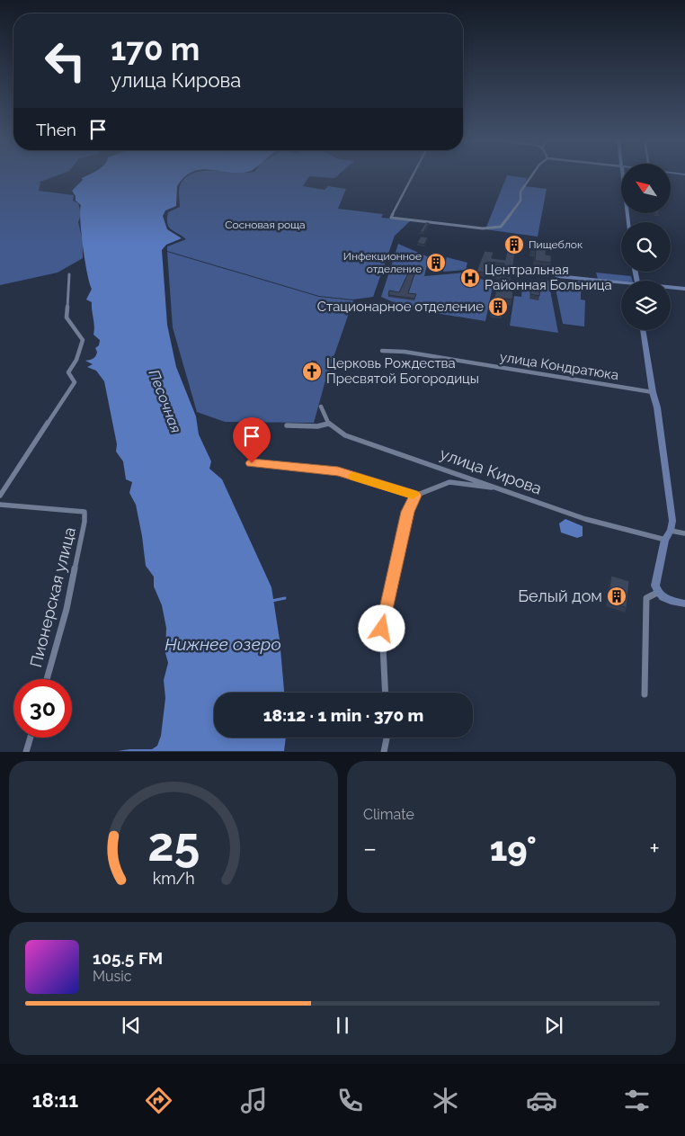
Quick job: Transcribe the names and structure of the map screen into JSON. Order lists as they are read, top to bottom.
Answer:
{
  "streets": {
    "street": ["улица Кондратюка", "улица Кирова", "Пионерская улица"]
  },
  "water": ["Песочная", "Нижнее озеро"],
  "parks": ["Сосновая роща"],
  "places": {
    "building": [
      "Пищеблок",
      "Инфекционное отделение",
      "Стационарное отделение",
      "Белый дом"
    ],
    "hospital": ["Центральная Районная Больница"],
    "church": ["Церковь Рождества Пресвятой Богородицы"]
  },
  "north": "top left",
  "page": {
    "turn": ["170 m", "улица Кирова"],
    "then": "Then",
    "limit": "30",
    "trip": "18:12 · 1 min · 370 m",
    "tile": "Climate",
    "heat": ["−", "19°", "+"],
    "song": ["105.5 FM", "Music"],
    "tabs": "18:11",
    "gauge": ["25", "km/h"]
  }
}
